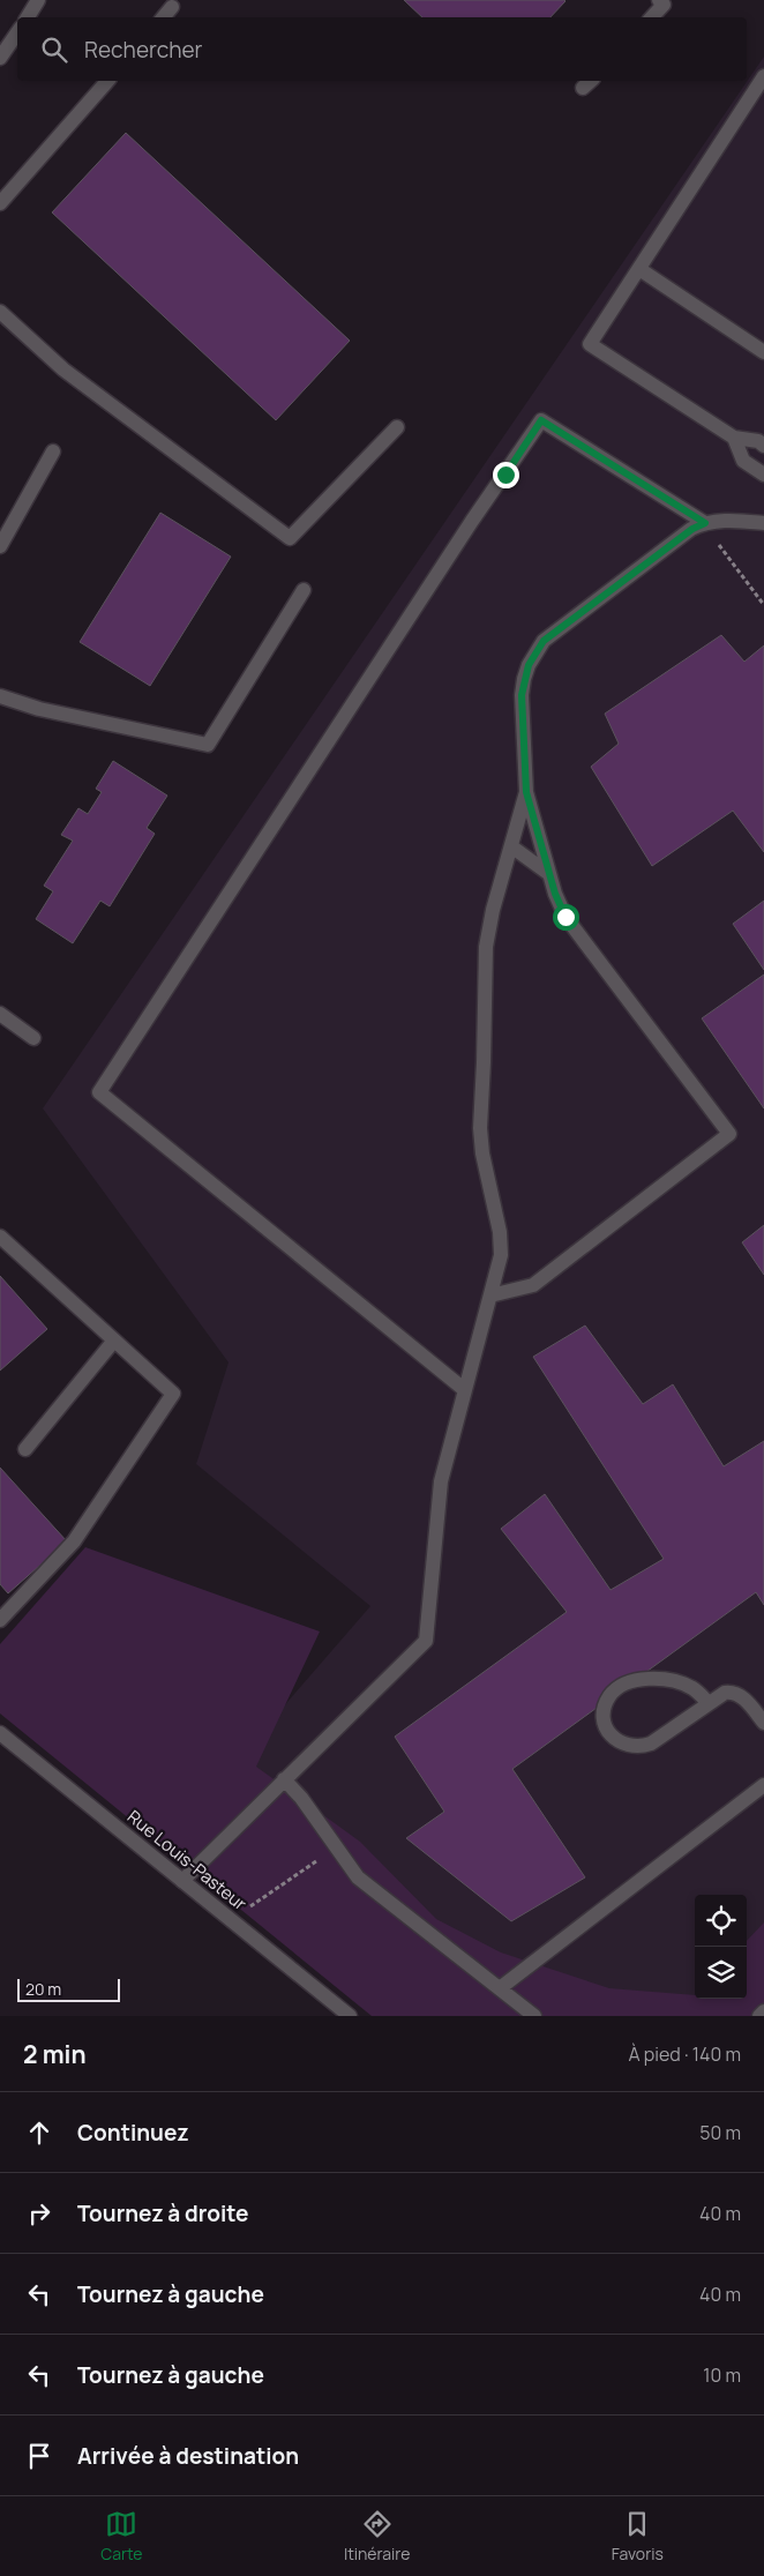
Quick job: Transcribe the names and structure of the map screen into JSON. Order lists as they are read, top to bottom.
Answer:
{
  "streets": {
    "street": ["Rue Louis-Pasteur"]
  },
  "scale_bar": "20 m",
  "page": {
    "search": "Rechercher",
    "scale": "20 m",
    "heading": ["2 min", "À pied · 140 m"],
    "list": [
      ["Continuez", "50 m"],
      ["Tournez à droite", "40 m"],
      ["Tournez à gauche", "40 m"],
      ["Tournez à gauche", "10 m"],
      "Arrivée à destination"
    ],
    "nav": ["Carte", "Itinéraire", "Favoris"]
  }
}
